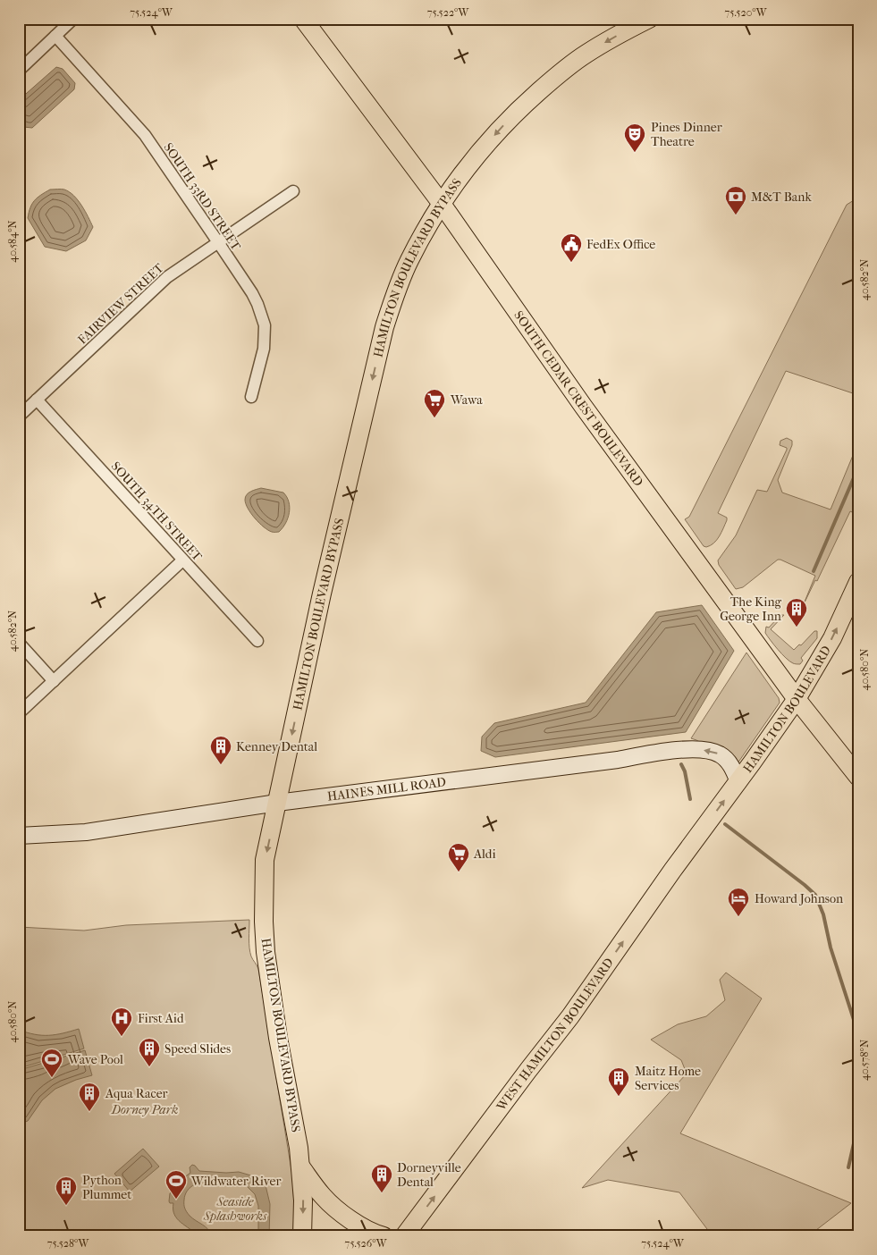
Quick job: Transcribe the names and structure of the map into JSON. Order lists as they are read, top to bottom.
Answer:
{
  "streets": {
    "main road": [
      "HAMILTON BOULEVARD BYPASS",
      "SOUTH CEDAR CREST BOULEVARD",
      "HAMILTON BOULEVARD",
      "WEST HAMILTON BOULEVARD"
    ],
    "street": [
      "SOUTH 33RD STREET",
      "FAIRVIEW STREET",
      "SOUTH 34TH STREET",
      "HAINES MILL ROAD"
    ]
  },
  "crossings": [
    ["SOUTH 33RD STREET", "FAIRVIEW STREET"],
    ["HAMILTON BOULEVARD BYPASS", "SOUTH CEDAR CREST BOULEVARD"],
    ["HAMILTON BOULEVARD BYPASS", "HAINES MILL ROAD"],
    ["FAIRVIEW STREET", "SOUTH 34TH STREET"],
    ["SOUTH CEDAR CREST BOULEVARD", "HAMILTON BOULEVARD"],
    ["HAMILTON BOULEVARD", "HAINES MILL ROAD"],
    ["HAMILTON BOULEVARD", "WEST HAMILTON BOULEVARD"]
  ],
  "one_way": [
    "HAMILTON BOULEVARD BYPASS",
    "HAMILTON BOULEVARD",
    "HAINES MILL ROAD",
    "WEST HAMILTON BOULEVARD"
  ],
  "parks": ["Dorney Park", "Seaside Splashworks"],
  "places": {
    "theatre": ["Pines Dinner Theatre"],
    "bank": ["M&T Bank"],
    "public building": ["FedEx Office"],
    "supermarket": ["Wawa", "Aldi"],
    "building": [
      "The King George Inn",
      "Kenney Dental",
      "Speed Slides",
      "Maitz Home Services",
      "Aqua Racer",
      "Dorneyville Dental",
      "Python Plummet"
    ],
    "hotel": ["Howard Johnson"],
    "hospital": ["First Aid"],
    "sports": ["Wave Pool", "Wildwater River"]
  },
  "coordinates": [
    "75.524°W",
    "75.522°W",
    "75.520°W",
    "40.584°N",
    "40.582°N",
    "40.580°N",
    "40.578°N",
    "75.528°W",
    "75.526°W"
  ]
}
